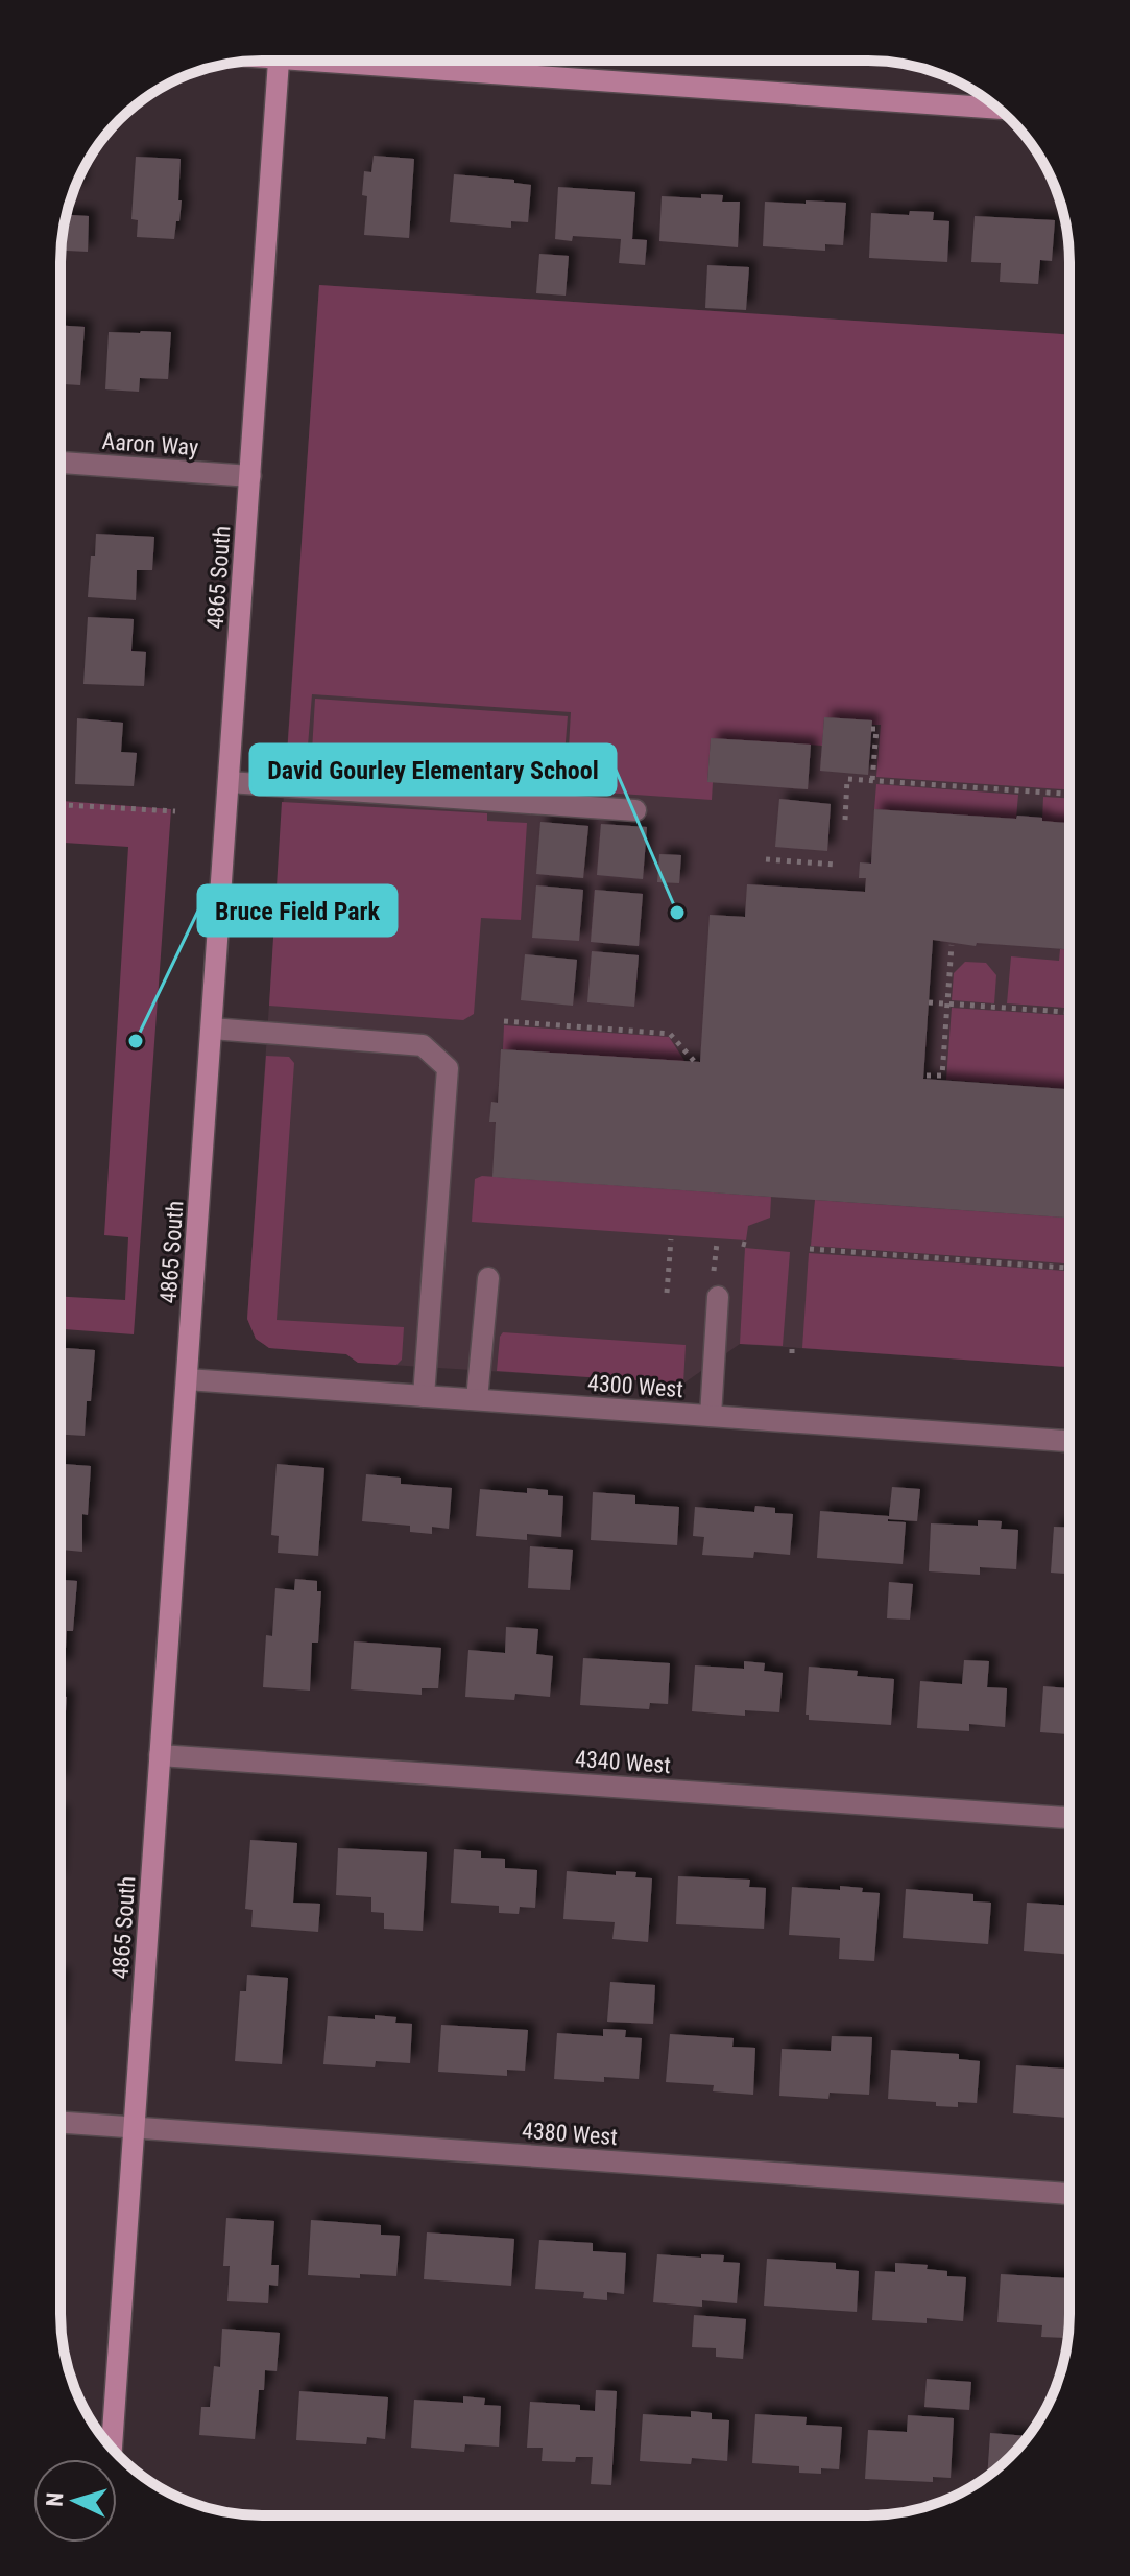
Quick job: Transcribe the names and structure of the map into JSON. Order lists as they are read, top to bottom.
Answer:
{
  "streets": {
    "street": [
      "Aaron Way",
      "4865 South",
      "4300 West",
      "4340 West",
      "4380 West"
    ]
  },
  "crossings": [
    ["Aaron Way", "4865 South"],
    ["4865 South", "4300 West"],
    ["4865 South", "4340 West"],
    ["4865 South", "4380 West"]
  ],
  "places": ["David Gourley Elementary School", "Bruce Field Park"],
  "north": "left"
}
